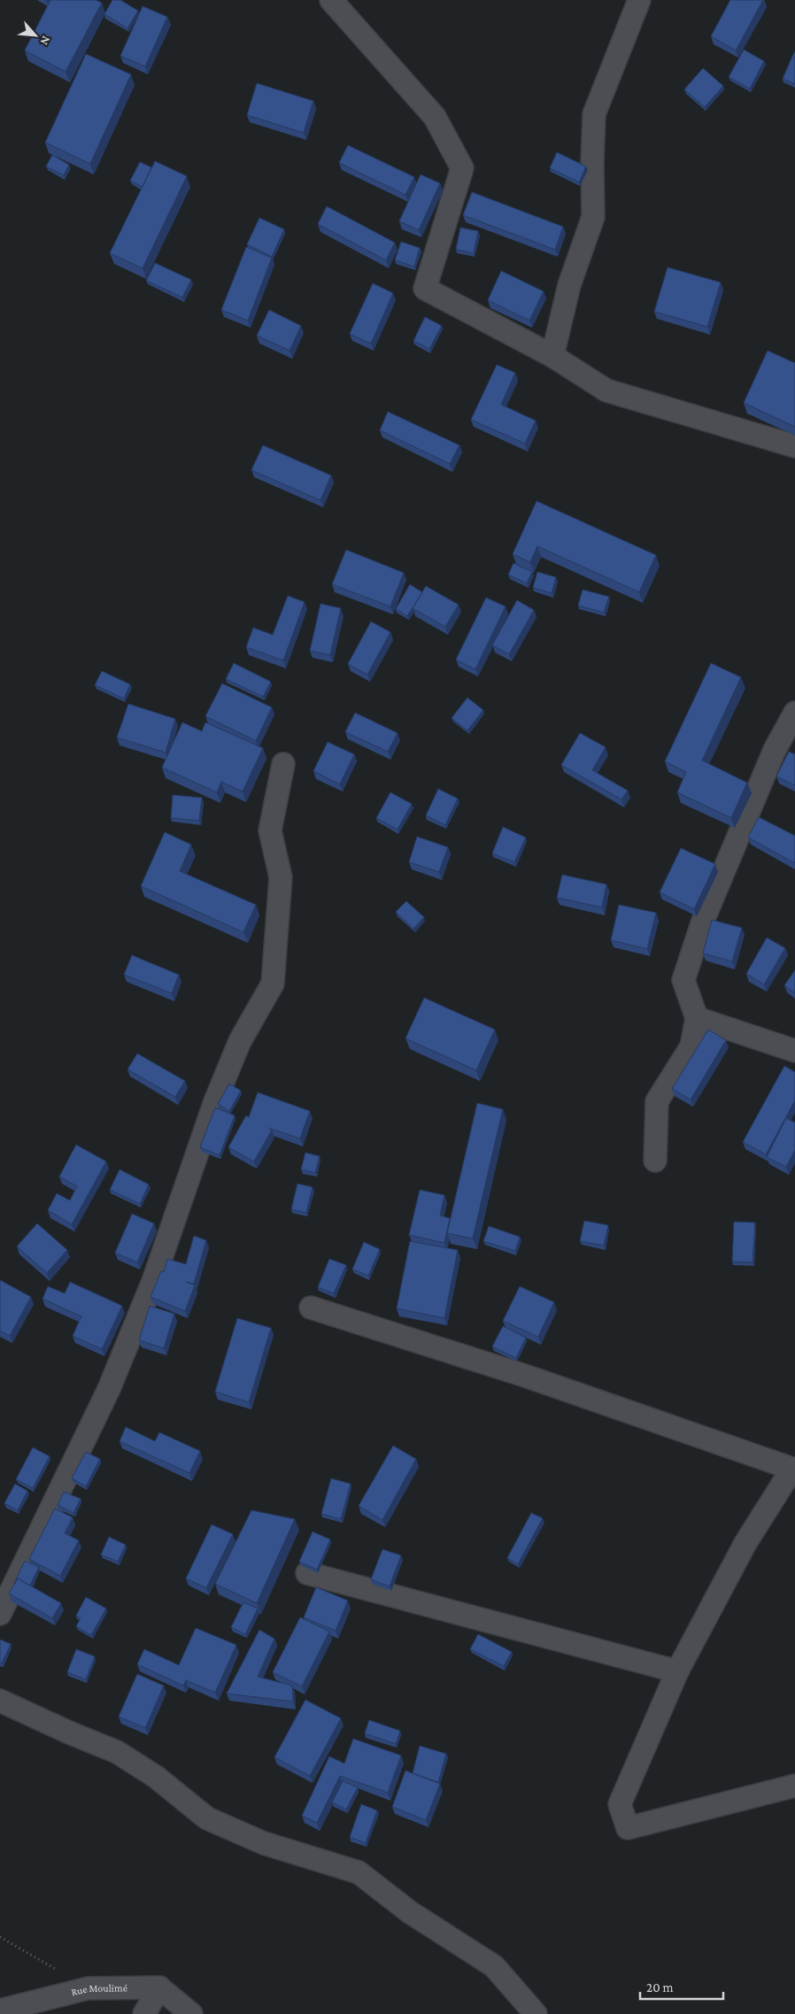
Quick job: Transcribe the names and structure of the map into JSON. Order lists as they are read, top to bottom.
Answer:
{
  "streets": {
    "street": ["Rue Moulimé"]
  },
  "scale_bar": "20 m",
  "north": "bottom right"
}
